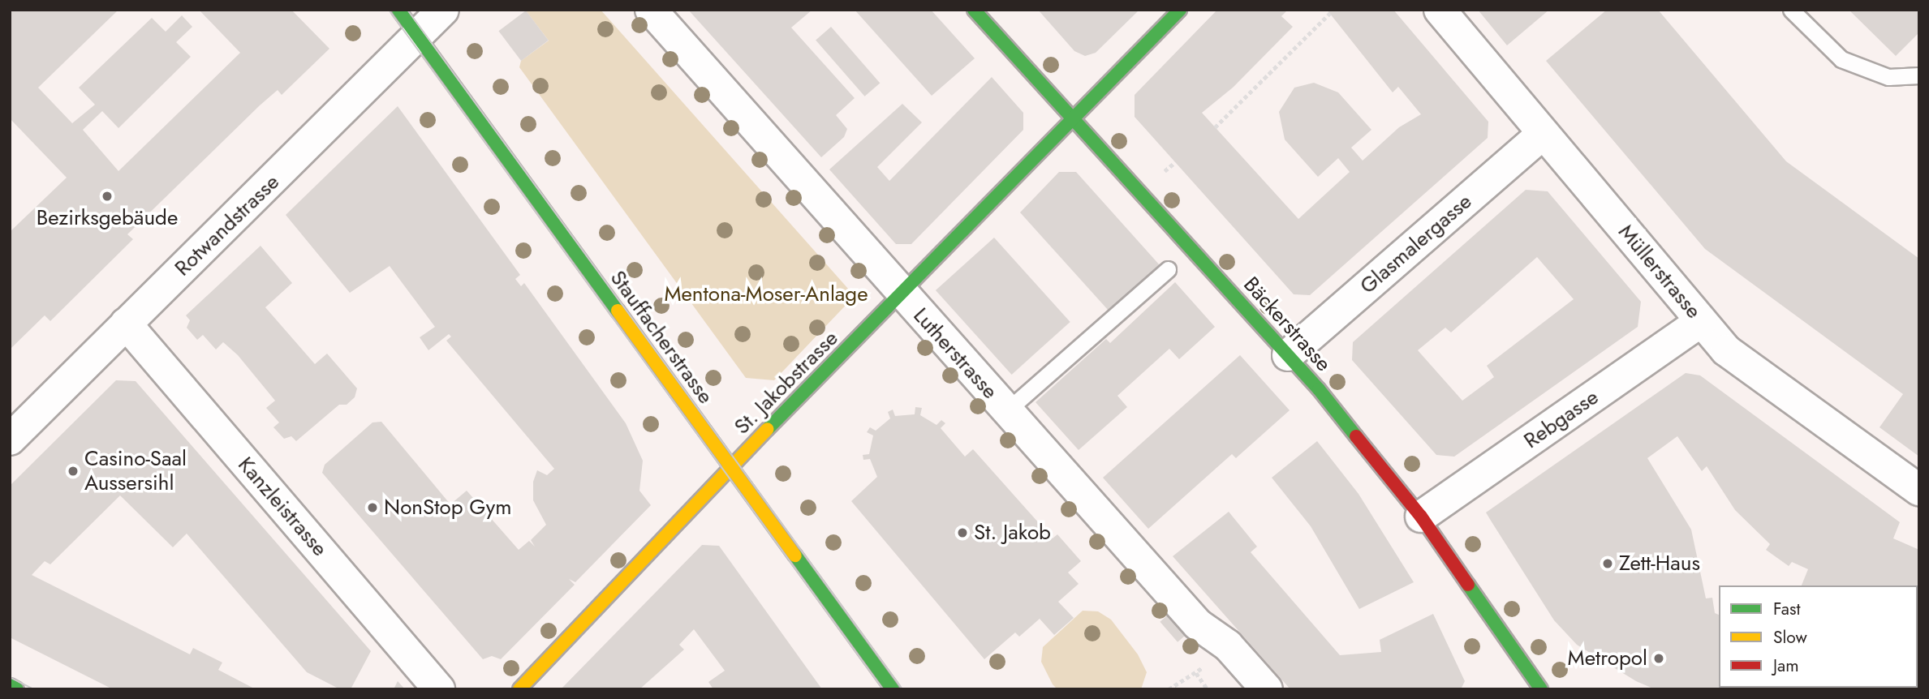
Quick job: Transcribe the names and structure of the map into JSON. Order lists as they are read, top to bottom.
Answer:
{
  "streets": {
    "street": [
      "Rotwandstrasse",
      "Glasmalergasse",
      "Müllerstrasse",
      "Bäckerstrasse",
      "Stauffacherstrasse",
      "Lutherstrasse",
      "St. Jakobstrasse",
      "Rebgasse",
      "Kanzleistrasse"
    ]
  },
  "crossings": [
    ["Rotwandstrasse", "Stauffacherstrasse"],
    ["Rotwandstrasse", "Kanzleistrasse"],
    ["Glasmalergasse", "Müllerstrasse"],
    ["Glasmalergasse", "Bäckerstrasse"],
    ["Müllerstrasse", "Rebgasse"],
    ["Bäckerstrasse", "St. Jakobstrasse"],
    ["Bäckerstrasse", "Rebgasse"],
    ["Stauffacherstrasse", "St. Jakobstrasse"],
    ["Lutherstrasse", "St. Jakobstrasse"]
  ],
  "parks": ["Mentona-Moser-Anlage"],
  "places": [
    "Bezirksgebäude",
    "Casino-Saal Aussersihl",
    "NonStop Gym",
    "St. Jakob",
    "Zett-Haus",
    "Metropol"
  ],
  "legend": ["Fast", "Slow", "Jam"]
}
